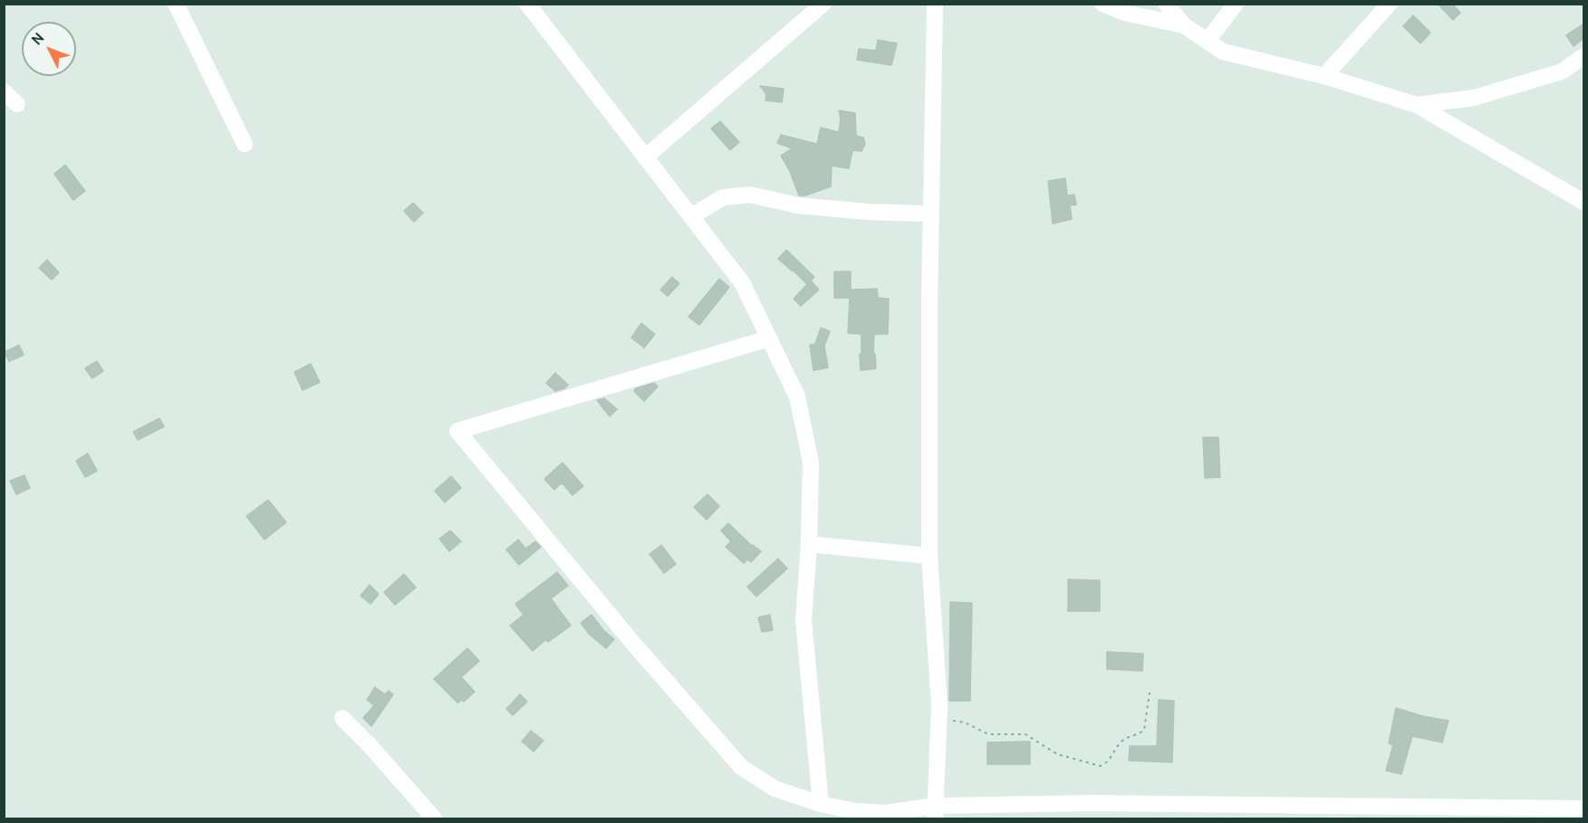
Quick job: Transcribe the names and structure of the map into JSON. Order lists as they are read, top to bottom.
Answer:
{
  "north": "top left"
}
